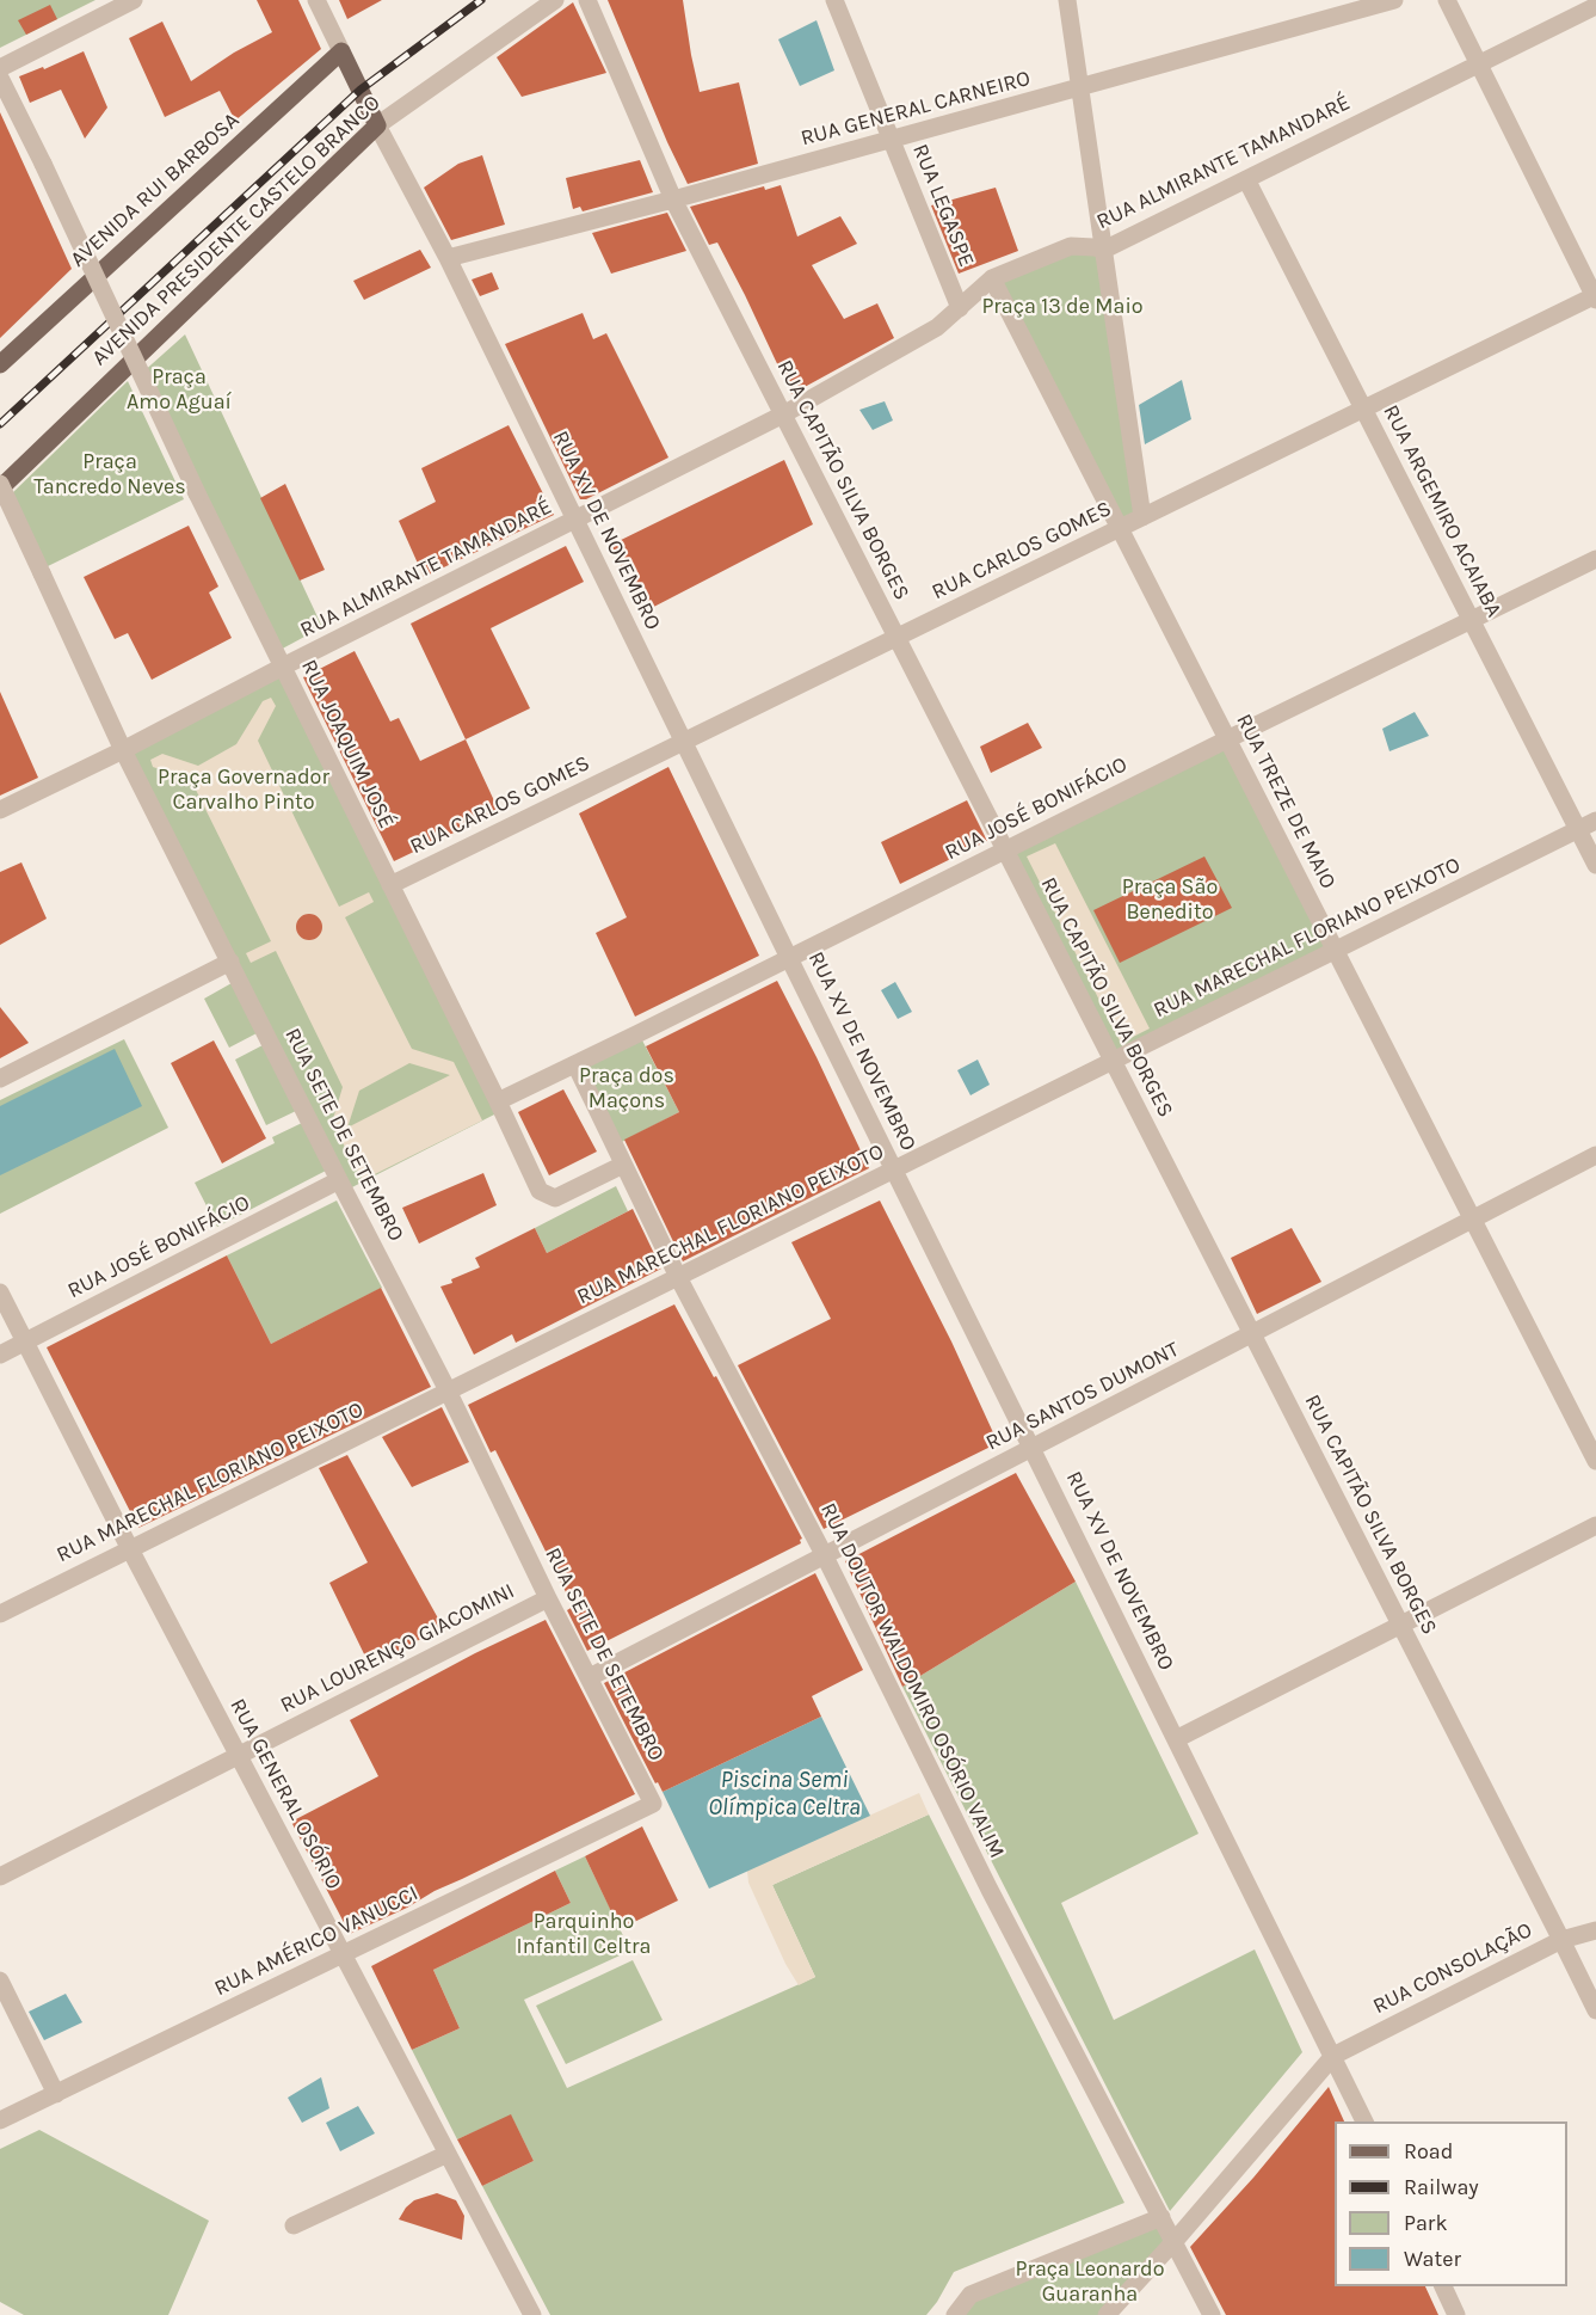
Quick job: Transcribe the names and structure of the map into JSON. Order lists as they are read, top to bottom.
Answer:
{
  "streets": {
    "main road": ["AVENIDA RUI BARBOSA", "AVENIDA PRESIDENTE CASTELO BRANCO", "RUA XV DE NOVEMBRO"],
    "street": [
      "RUA GENERAL CARNEIRO",
      "RUA ALMIRANTE TAMANDARÉ",
      "RUA LEGASPE",
      "RUA CAPITÃO SILVA BORGES",
      "RUA ARGEMIRO ACAIABA",
      "RUA CARLOS GOMES",
      "RUA JOAQUIM JOSÉ",
      "RUA TREZE DE MAIO",
      "RUA JOSÉ BONIFÁCIO",
      "RUA MARECHAL FLORIANO PEIXOTO",
      "RUA SETE DE SETEMBRO",
      "RUA SANTOS DUMONT",
      "RUA LOURENÇO GIACOMINI",
      "RUA DOUTOR WALDOMIRO OSÓRIO VALIM",
      "RUA GENERAL OSÓRIO",
      "RUA AMÉRICO VANUCCI",
      "RUA CONSOLAÇÃO"
    ]
  },
  "crossings": [
    ["RUA GENERAL CARNEIRO", "RUA LEGASPE"],
    ["RUA GENERAL CARNEIRO", "RUA CAPITÃO SILVA BORGES"],
    ["RUA GENERAL CARNEIRO", "RUA XV DE NOVEMBRO"],
    ["RUA ALMIRANTE TAMANDARÉ", "RUA LEGASPE"],
    ["RUA ALMIRANTE TAMANDARÉ", "RUA CAPITÃO SILVA BORGES"],
    ["RUA ALMIRANTE TAMANDARÉ", "RUA ARGEMIRO ACAIABA"],
    ["RUA ALMIRANTE TAMANDARÉ", "RUA XV DE NOVEMBRO"],
    ["RUA ALMIRANTE TAMANDARÉ", "RUA JOAQUIM JOSÉ"],
    ["RUA ALMIRANTE TAMANDARÉ", "RUA TREZE DE MAIO"],
    ["RUA ALMIRANTE TAMANDARÉ", "RUA SETE DE SETEMBRO"],
    ["AVENIDA RUI BARBOSA", "RUA XV DE NOVEMBRO"],
    ["AVENIDA PRESIDENTE CASTELO BRANCO", "RUA XV DE NOVEMBRO"],
    ["AVENIDA PRESIDENTE CASTELO BRANCO", "RUA SETE DE SETEMBRO"],
    ["RUA CAPITÃO SILVA BORGES", "RUA CARLOS GOMES"],
    ["RUA CAPITÃO SILVA BORGES", "RUA JOSÉ BONIFÁCIO"],
    ["RUA CAPITÃO SILVA BORGES", "RUA MARECHAL FLORIANO PEIXOTO"],
    ["RUA CAPITÃO SILVA BORGES", "RUA SANTOS DUMONT"],
    ["RUA CAPITÃO SILVA BORGES", "RUA CONSOLAÇÃO"],
    ["RUA ARGEMIRO ACAIABA", "RUA CARLOS GOMES"],
    ["RUA ARGEMIRO ACAIABA", "RUA JOSÉ BONIFÁCIO"],
    ["RUA ARGEMIRO ACAIABA", "RUA MARECHAL FLORIANO PEIXOTO"],
    ["RUA XV DE NOVEMBRO", "RUA CARLOS GOMES"],
    ["RUA XV DE NOVEMBRO", "RUA JOSÉ BONIFÁCIO"],
    ["RUA XV DE NOVEMBRO", "RUA MARECHAL FLORIANO PEIXOTO"],
    ["RUA XV DE NOVEMBRO", "RUA SANTOS DUMONT"],
    ["RUA XV DE NOVEMBRO", "RUA CONSOLAÇÃO"],
    ["RUA CARLOS GOMES", "RUA JOAQUIM JOSÉ"],
    ["RUA CARLOS GOMES", "RUA TREZE DE MAIO"],
    ["RUA JOAQUIM JOSÉ", "RUA JOSÉ BONIFÁCIO"],
    ["RUA JOAQUIM JOSÉ", "RUA DOUTOR WALDOMIRO OSÓRIO VALIM"],
    ["RUA TREZE DE MAIO", "RUA JOSÉ BONIFÁCIO"],
    ["RUA TREZE DE MAIO", "RUA MARECHAL FLORIANO PEIXOTO"],
    ["RUA TREZE DE MAIO", "RUA SANTOS DUMONT"],
    ["RUA JOSÉ BONIFÁCIO", "RUA SETE DE SETEMBRO"],
    ["RUA JOSÉ BONIFÁCIO", "RUA DOUTOR WALDOMIRO OSÓRIO VALIM"],
    ["RUA JOSÉ BONIFÁCIO", "RUA GENERAL OSÓRIO"],
    ["RUA MARECHAL FLORIANO PEIXOTO", "RUA SETE DE SETEMBRO"],
    ["RUA MARECHAL FLORIANO PEIXOTO", "RUA DOUTOR WALDOMIRO OSÓRIO VALIM"],
    ["RUA MARECHAL FLORIANO PEIXOTO", "RUA GENERAL OSÓRIO"],
    ["RUA SETE DE SETEMBRO", "RUA SANTOS DUMONT"],
    ["RUA SETE DE SETEMBRO", "RUA LOURENÇO GIACOMINI"],
    ["RUA SETE DE SETEMBRO", "RUA AMÉRICO VANUCCI"],
    ["RUA SANTOS DUMONT", "RUA DOUTOR WALDOMIRO OSÓRIO VALIM"],
    ["RUA LOURENÇO GIACOMINI", "RUA GENERAL OSÓRIO"],
    ["RUA GENERAL OSÓRIO", "RUA AMÉRICO VANUCCI"]
  ],
  "water": ["Piscina Semi Olímpica Celtra"],
  "parks": [
    "Praça 13 de Maio",
    "Praça Amo Aguaí",
    "Praça Tancredo Neves",
    "Praça Governador Carvalho Pinto",
    "Praça São Benedito",
    "Praça dos Maçons",
    "Parquinho Infantil Celtra",
    "Praça Leonardo Guaranha"
  ],
  "legend": [
    "Road",
    "Railway",
    "Park",
    "Water"
  ]
}
